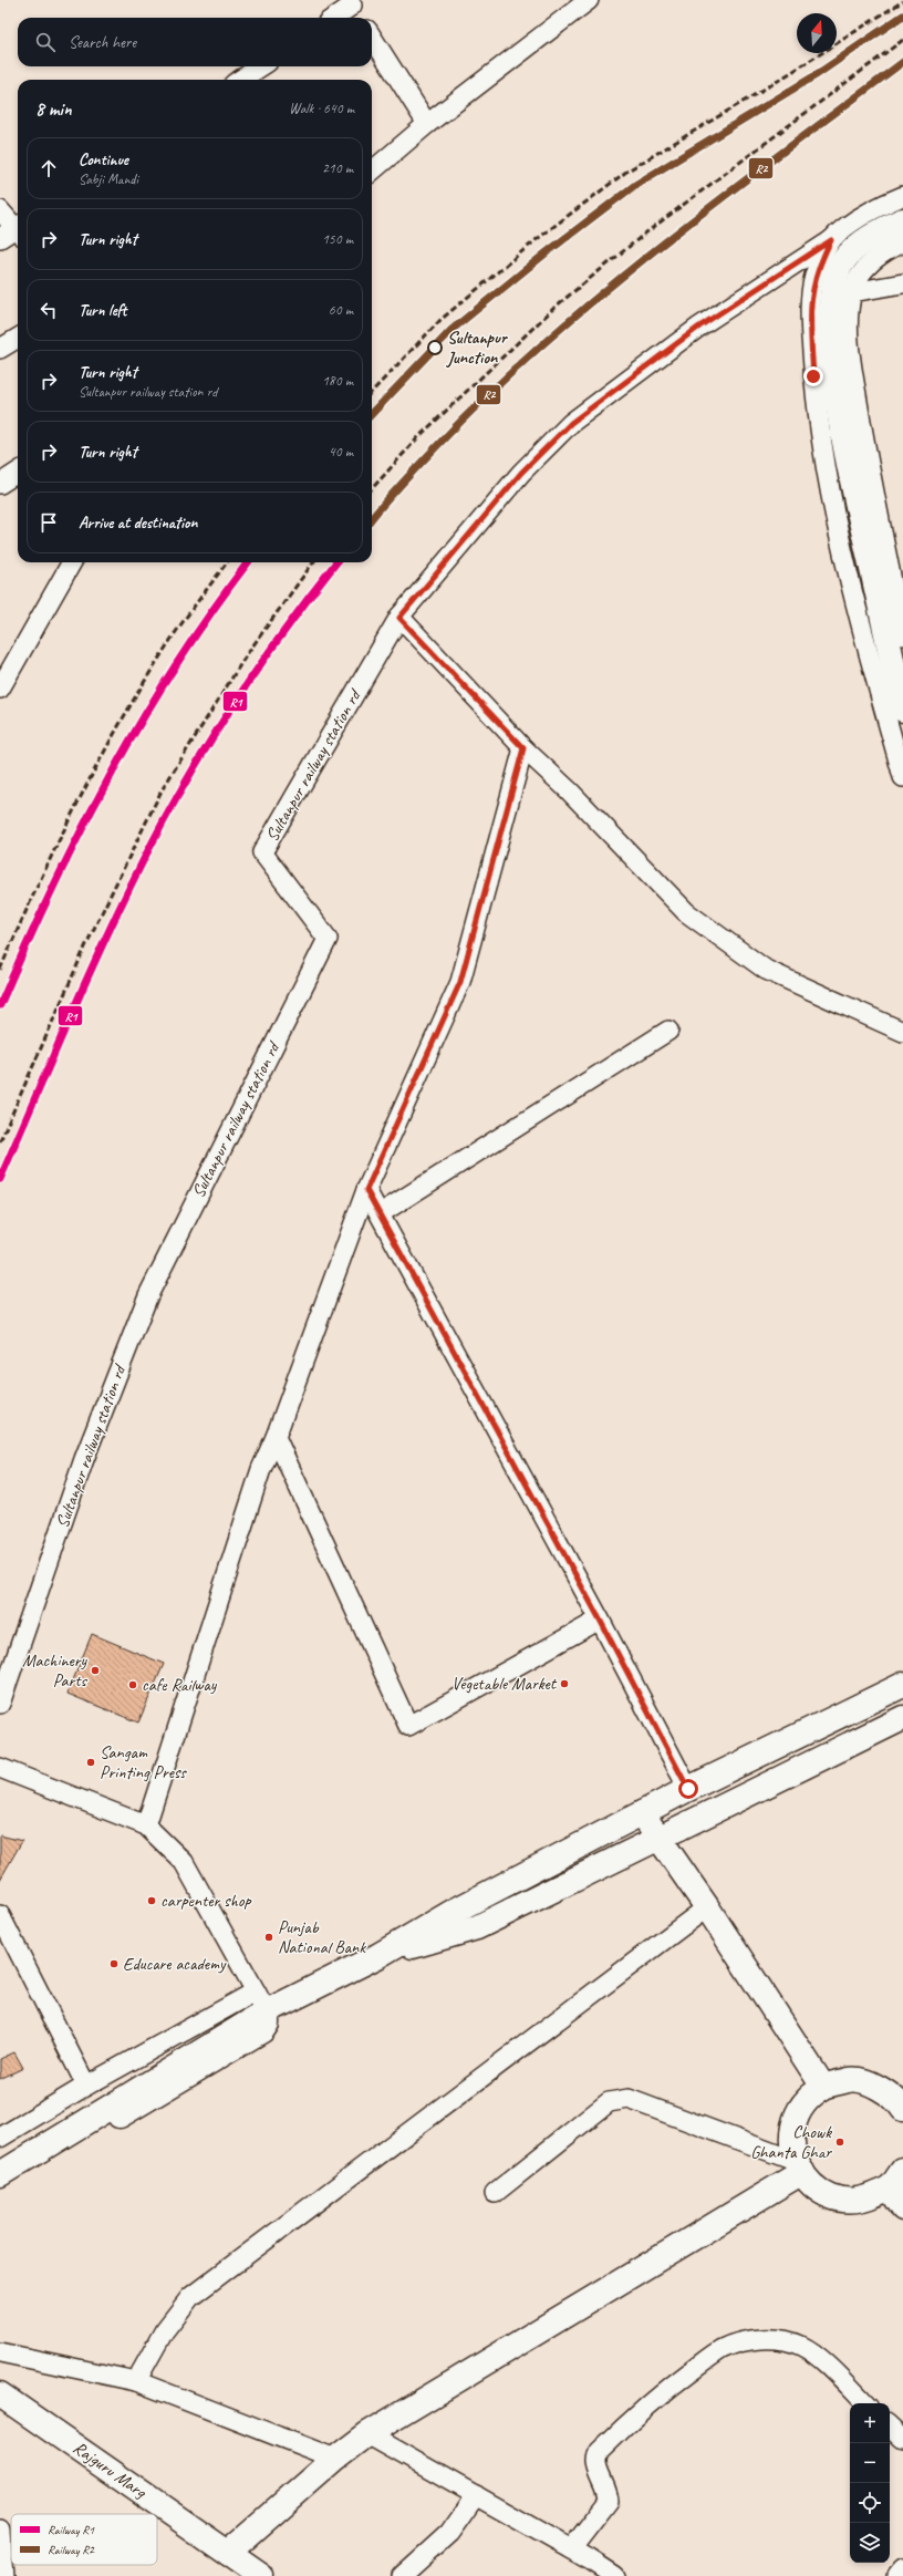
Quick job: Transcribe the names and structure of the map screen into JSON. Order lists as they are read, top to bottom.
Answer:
{
  "streets": {
    "street": ["Sultanpur railway station rd", "Rajguru Marg"]
  },
  "places": [
    "Sultanpur Junction",
    "Machinery Parts",
    "Vegetable Market",
    "cafe Railway",
    "Sangam Printing Press",
    "carpenter shop",
    "Punjab National Bank",
    "Educare academy",
    "Chowk Ghanta Ghar"
  ],
  "lines": ["rail line R2", "rail line R1"],
  "legend": ["Railway R1", "Railway R2"],
  "north": "top",
  "page": {
    "search": "Search here",
    "heading": ["8 min", "Walk · 640 m"],
    "list": [
      ["Continue", "Sabji Mandi", "210 m"],
      ["Turn right", "150 m"],
      ["Turn left", "60 m"],
      ["Turn right", "Sultanpur railway station rd", "180 m"],
      ["Turn right", "40 m"],
      "Arrive at destination"
    ],
    "map_buttons": ["+", "−"]
  }
}
